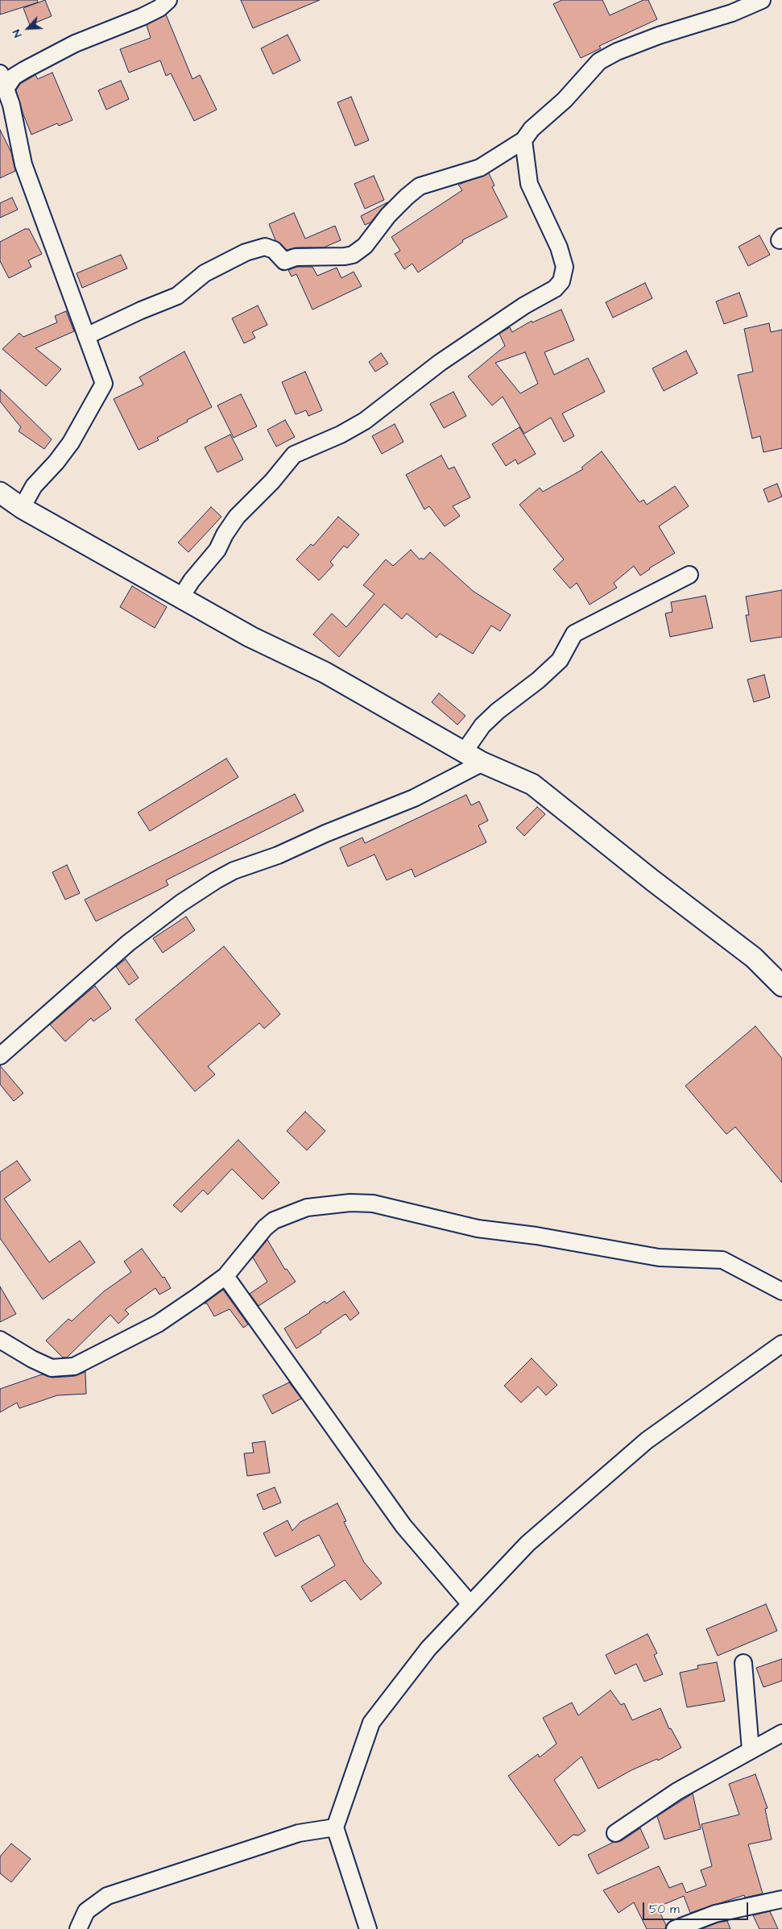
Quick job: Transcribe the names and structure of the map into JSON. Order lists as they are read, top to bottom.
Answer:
{
  "scale_bar": "50 m",
  "north": "bottom left"
}
